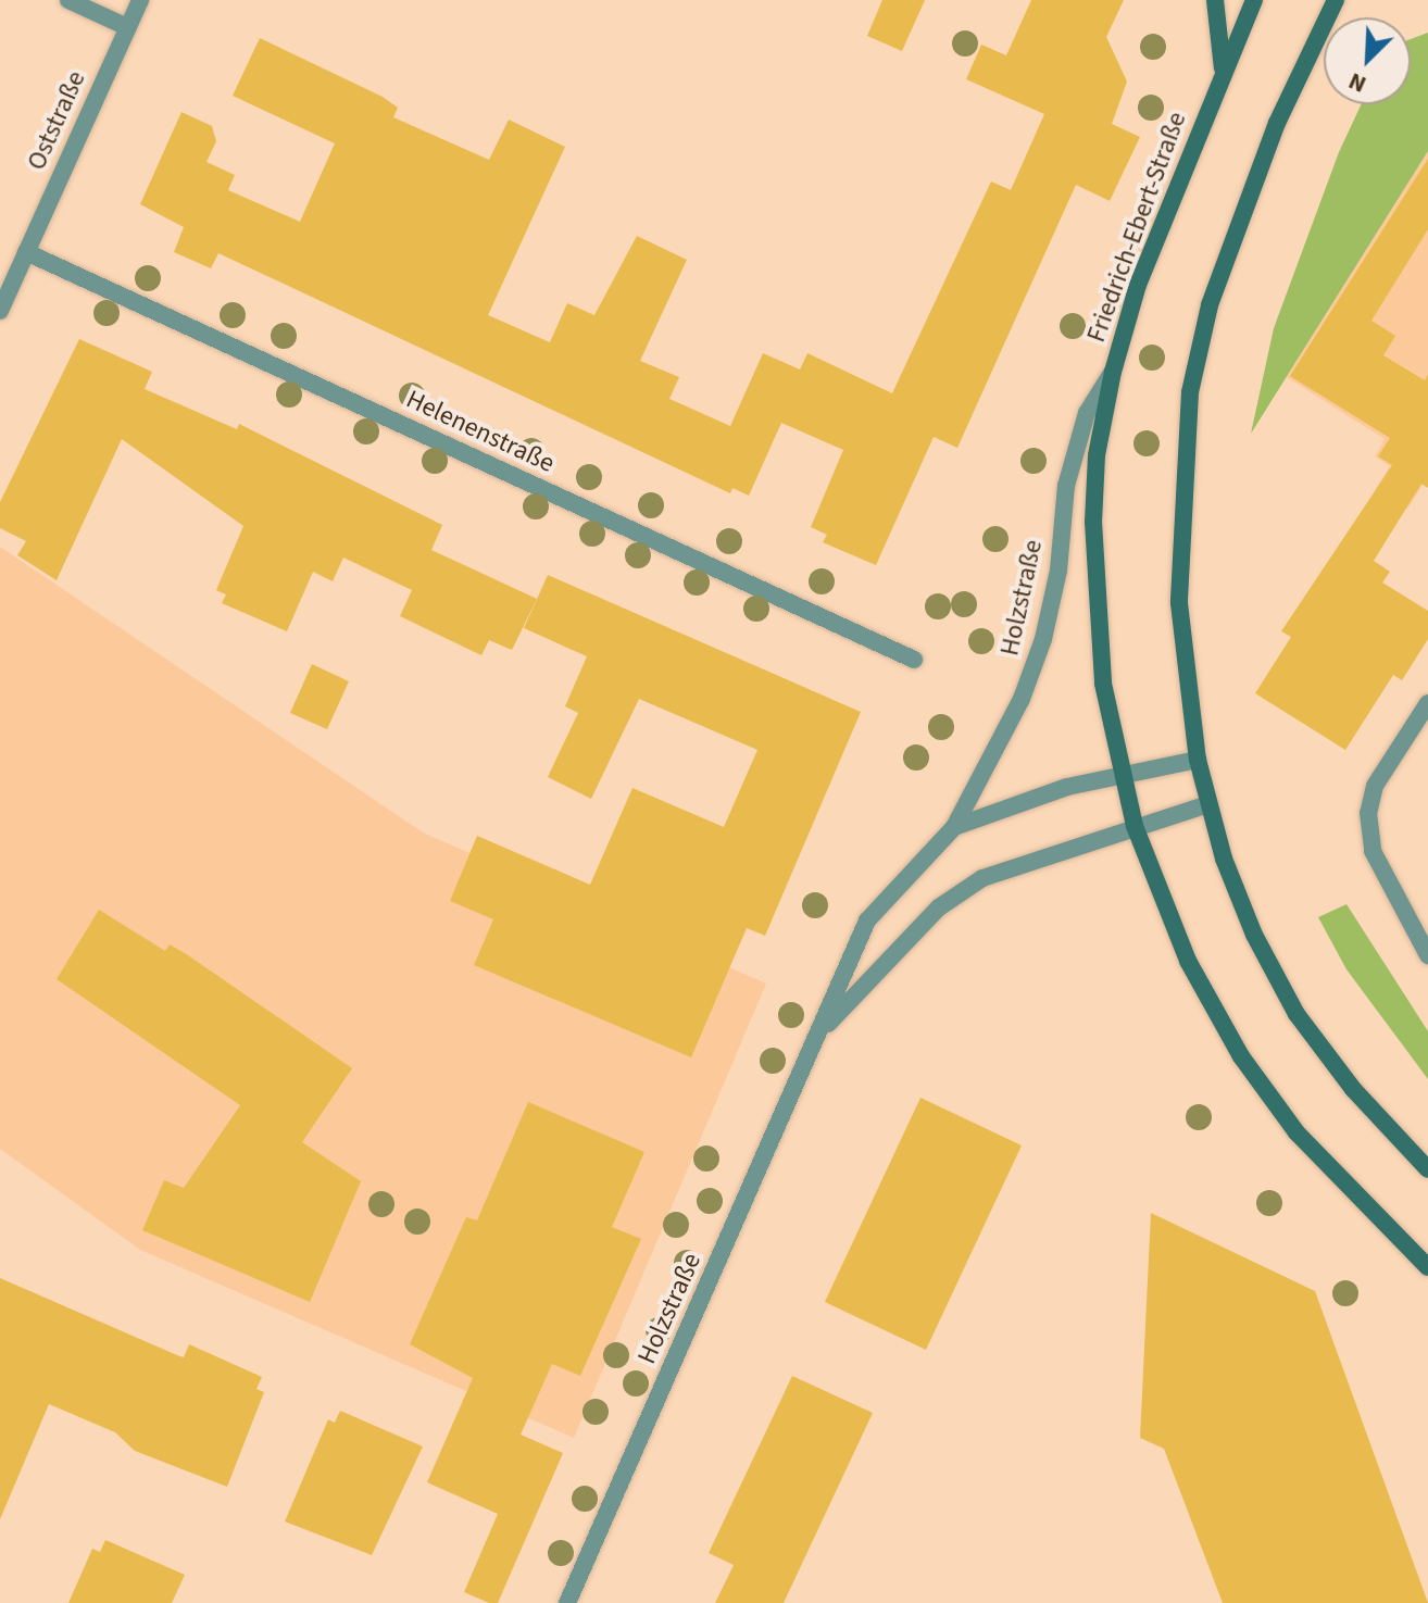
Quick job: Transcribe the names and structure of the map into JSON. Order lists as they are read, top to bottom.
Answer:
{
  "streets": {
    "main road": ["Friedrich-Ebert-Straße"],
    "street": ["Oststraße", "Helenenstraße", "Holzstraße"]
  },
  "crossings": [
    ["Oststraße", "Helenenstraße"],
    ["Friedrich-Ebert-Straße", "Holzstraße"]
  ],
  "north": "bottom left"
}
